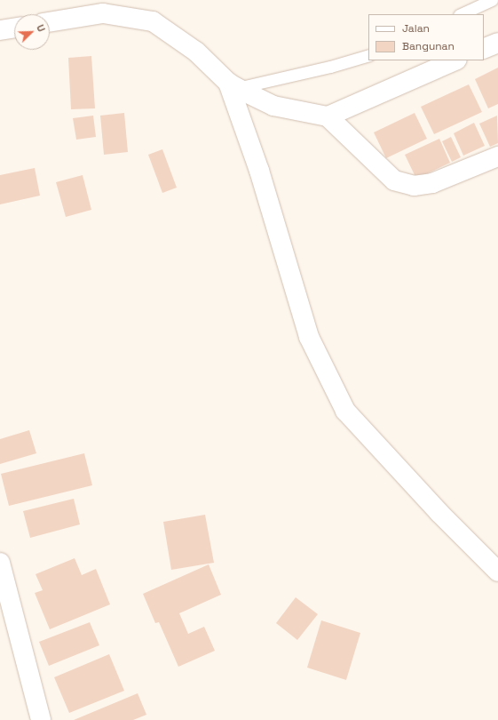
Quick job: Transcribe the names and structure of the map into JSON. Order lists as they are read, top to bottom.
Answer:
{
  "legend": ["Jalan", "Bangunan"],
  "north": "top right"
}
